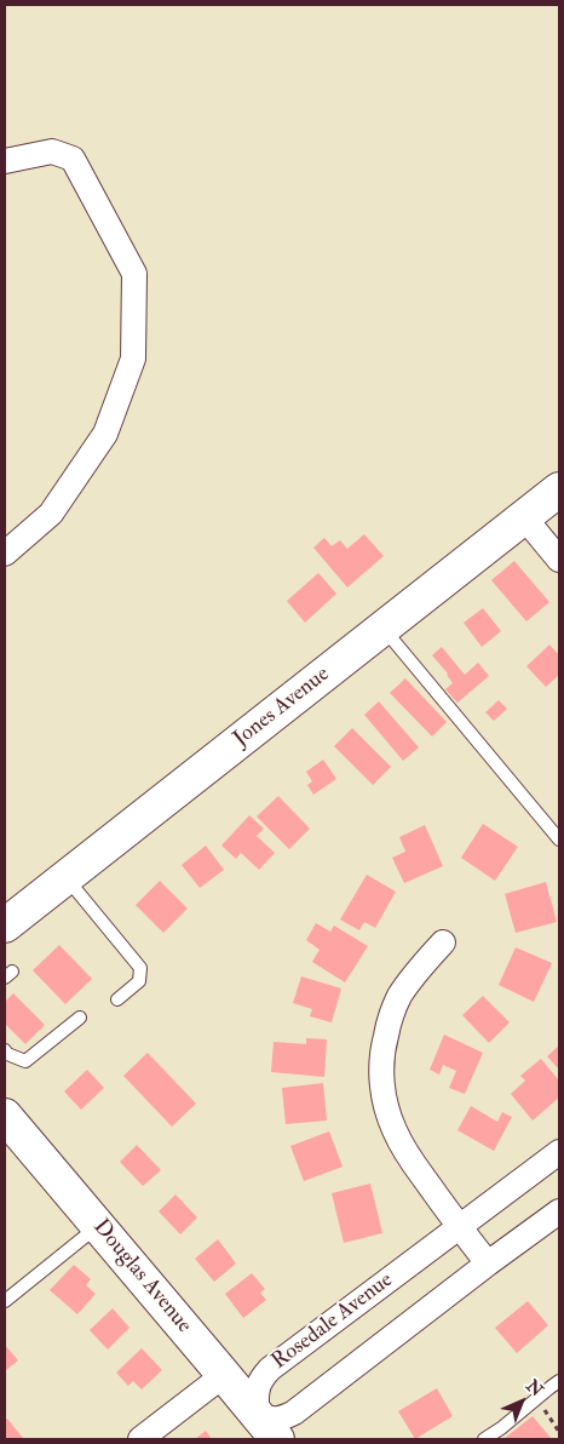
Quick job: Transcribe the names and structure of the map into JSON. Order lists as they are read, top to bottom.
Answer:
{
  "streets": {
    "street": ["Jones Avenue", "Douglas Avenue", "Rosedale Avenue"]
  },
  "crossings": [
    ["Douglas Avenue", "Rosedale Avenue"]
  ],
  "north": "top right"
}
